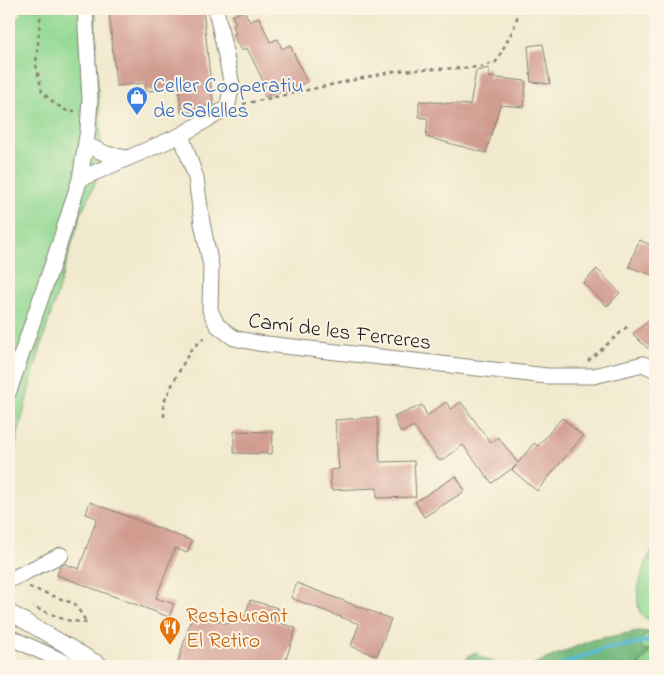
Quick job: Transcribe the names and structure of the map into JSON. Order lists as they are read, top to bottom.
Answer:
{
  "streets": {
    "street": ["Camí de les Ferreres"]
  },
  "places": {
    "shop": ["Celler Cooperatiu de Salelles"],
    "restaurant": ["Restaurant El Retiro"]
  }
}
